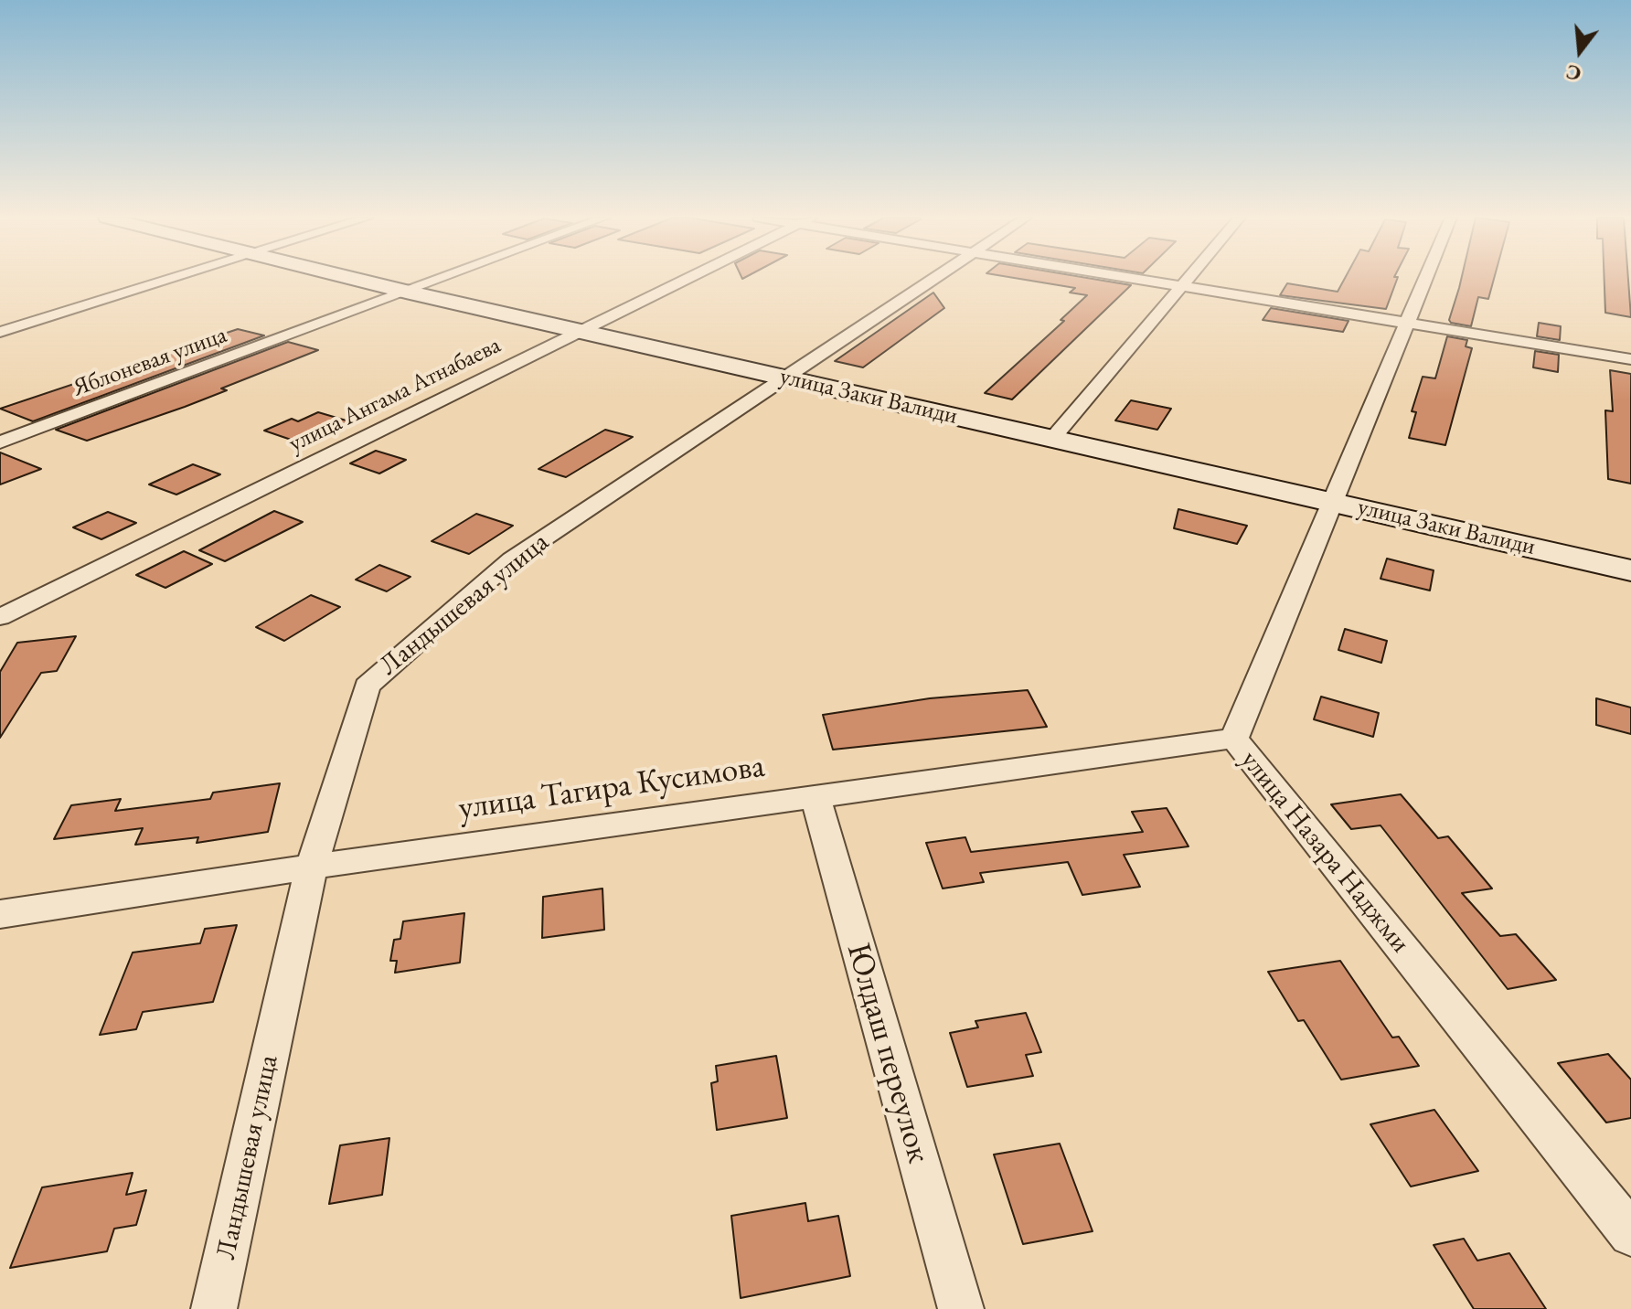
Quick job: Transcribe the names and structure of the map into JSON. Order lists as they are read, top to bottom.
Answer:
{
  "streets": {
    "street": [
      "Яблоневая улица",
      "улица Ангама Атнабаева",
      "улица Заки Валиди",
      "Ландышевая улица",
      "улица Тагира Кусимова",
      "улица Назара Наджми",
      "Юлдаш переулок"
    ]
  },
  "crossings": [
    ["Яблоневая улица", "улица Заки Валиди"],
    ["улица Ангама Атнабаева", "улица Заки Валиди"],
    ["улица Заки Валиди", "Ландышевая улица"],
    ["улица Заки Валиди", "улица Назара Наджми"],
    ["Ландышевая улица", "улица Тагира Кусимова"],
    ["улица Тагира Кусимова", "улица Назара Наджми"],
    ["улица Тагира Кусимова", "Юлдаш переулок"]
  ],
  "north": "bottom"
}
